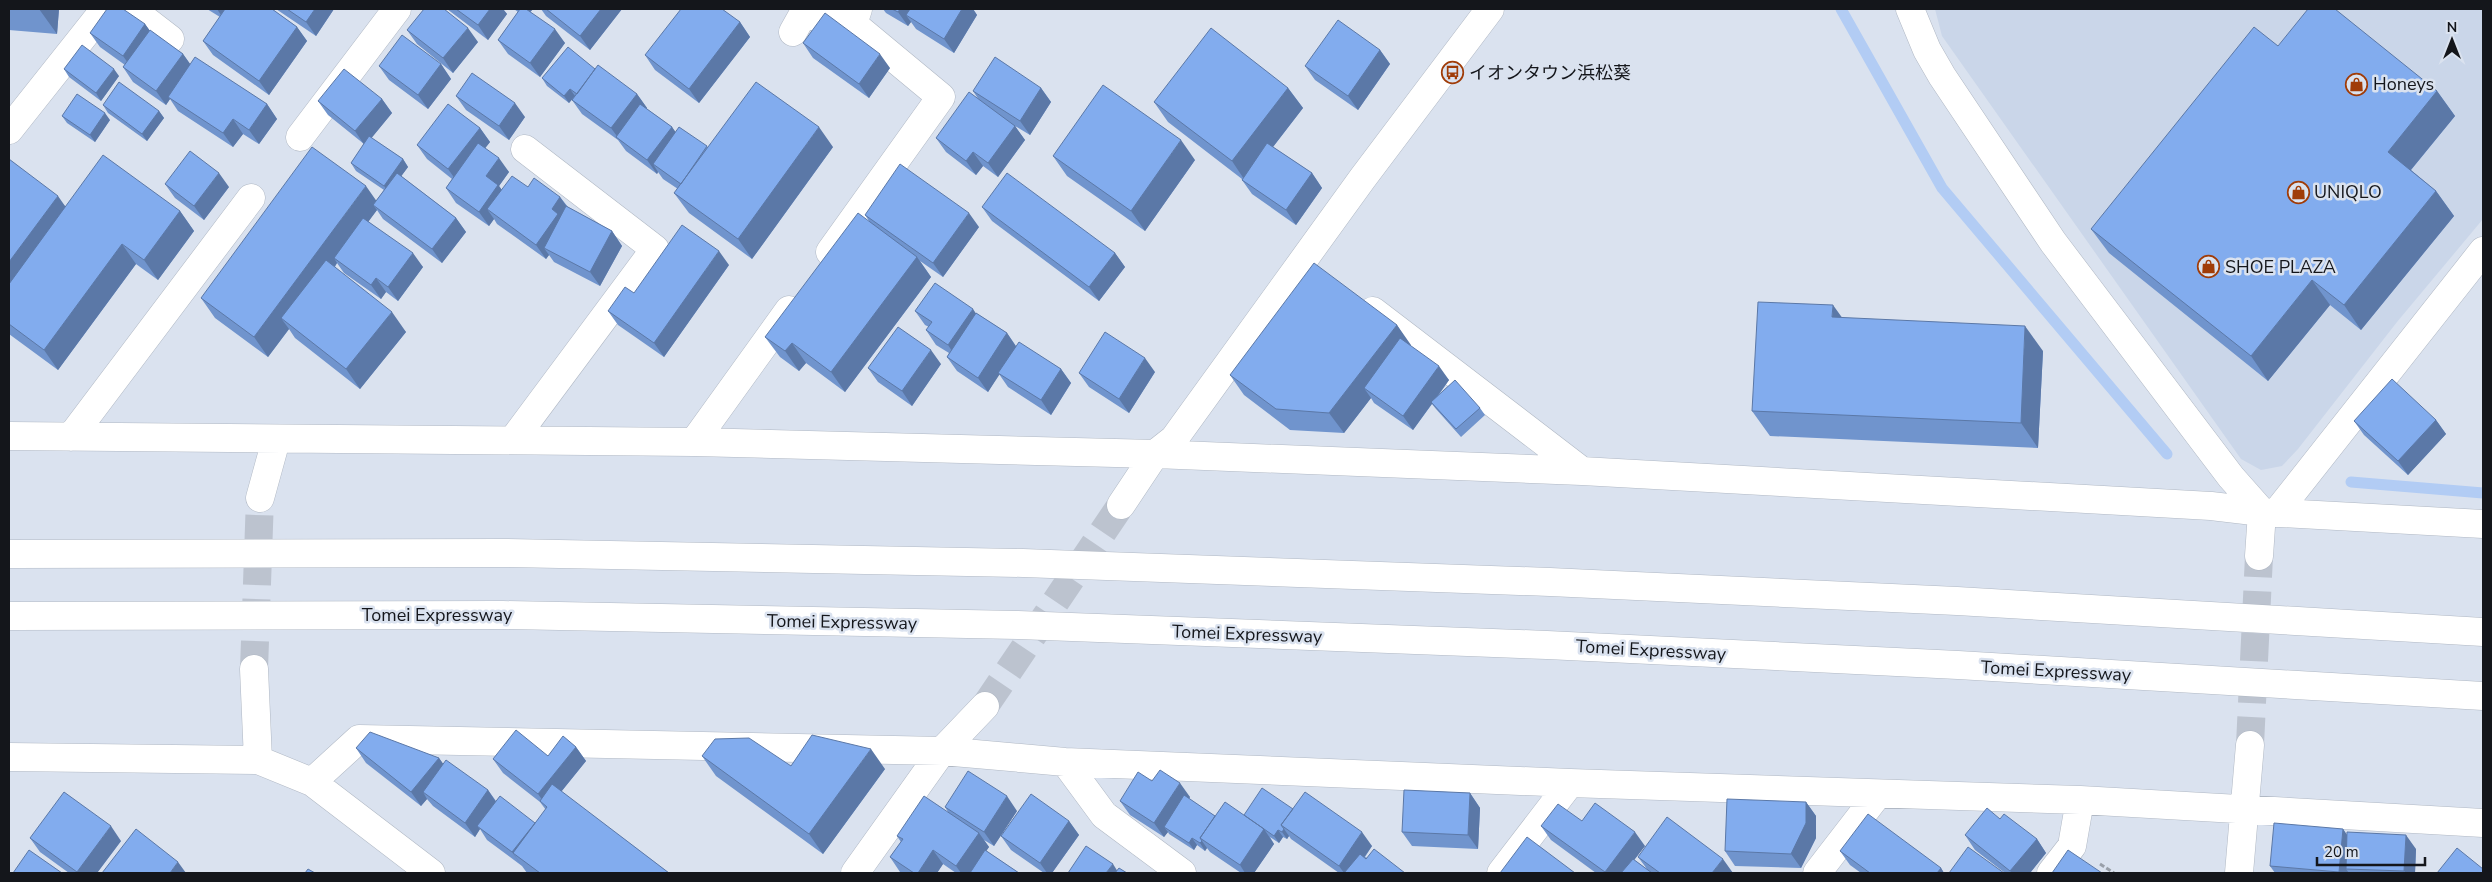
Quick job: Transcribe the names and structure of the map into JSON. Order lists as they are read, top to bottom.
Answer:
{
  "streets": {
    "main road": ["Tomei Expressway"]
  },
  "places": {
    "bus stop": ["イオンタウン浜松葵"],
    "shop": ["Honeys", "UNIQLO", "SHOE PLAZA"]
  },
  "scale_bar": "20 m",
  "north": "top"
}
